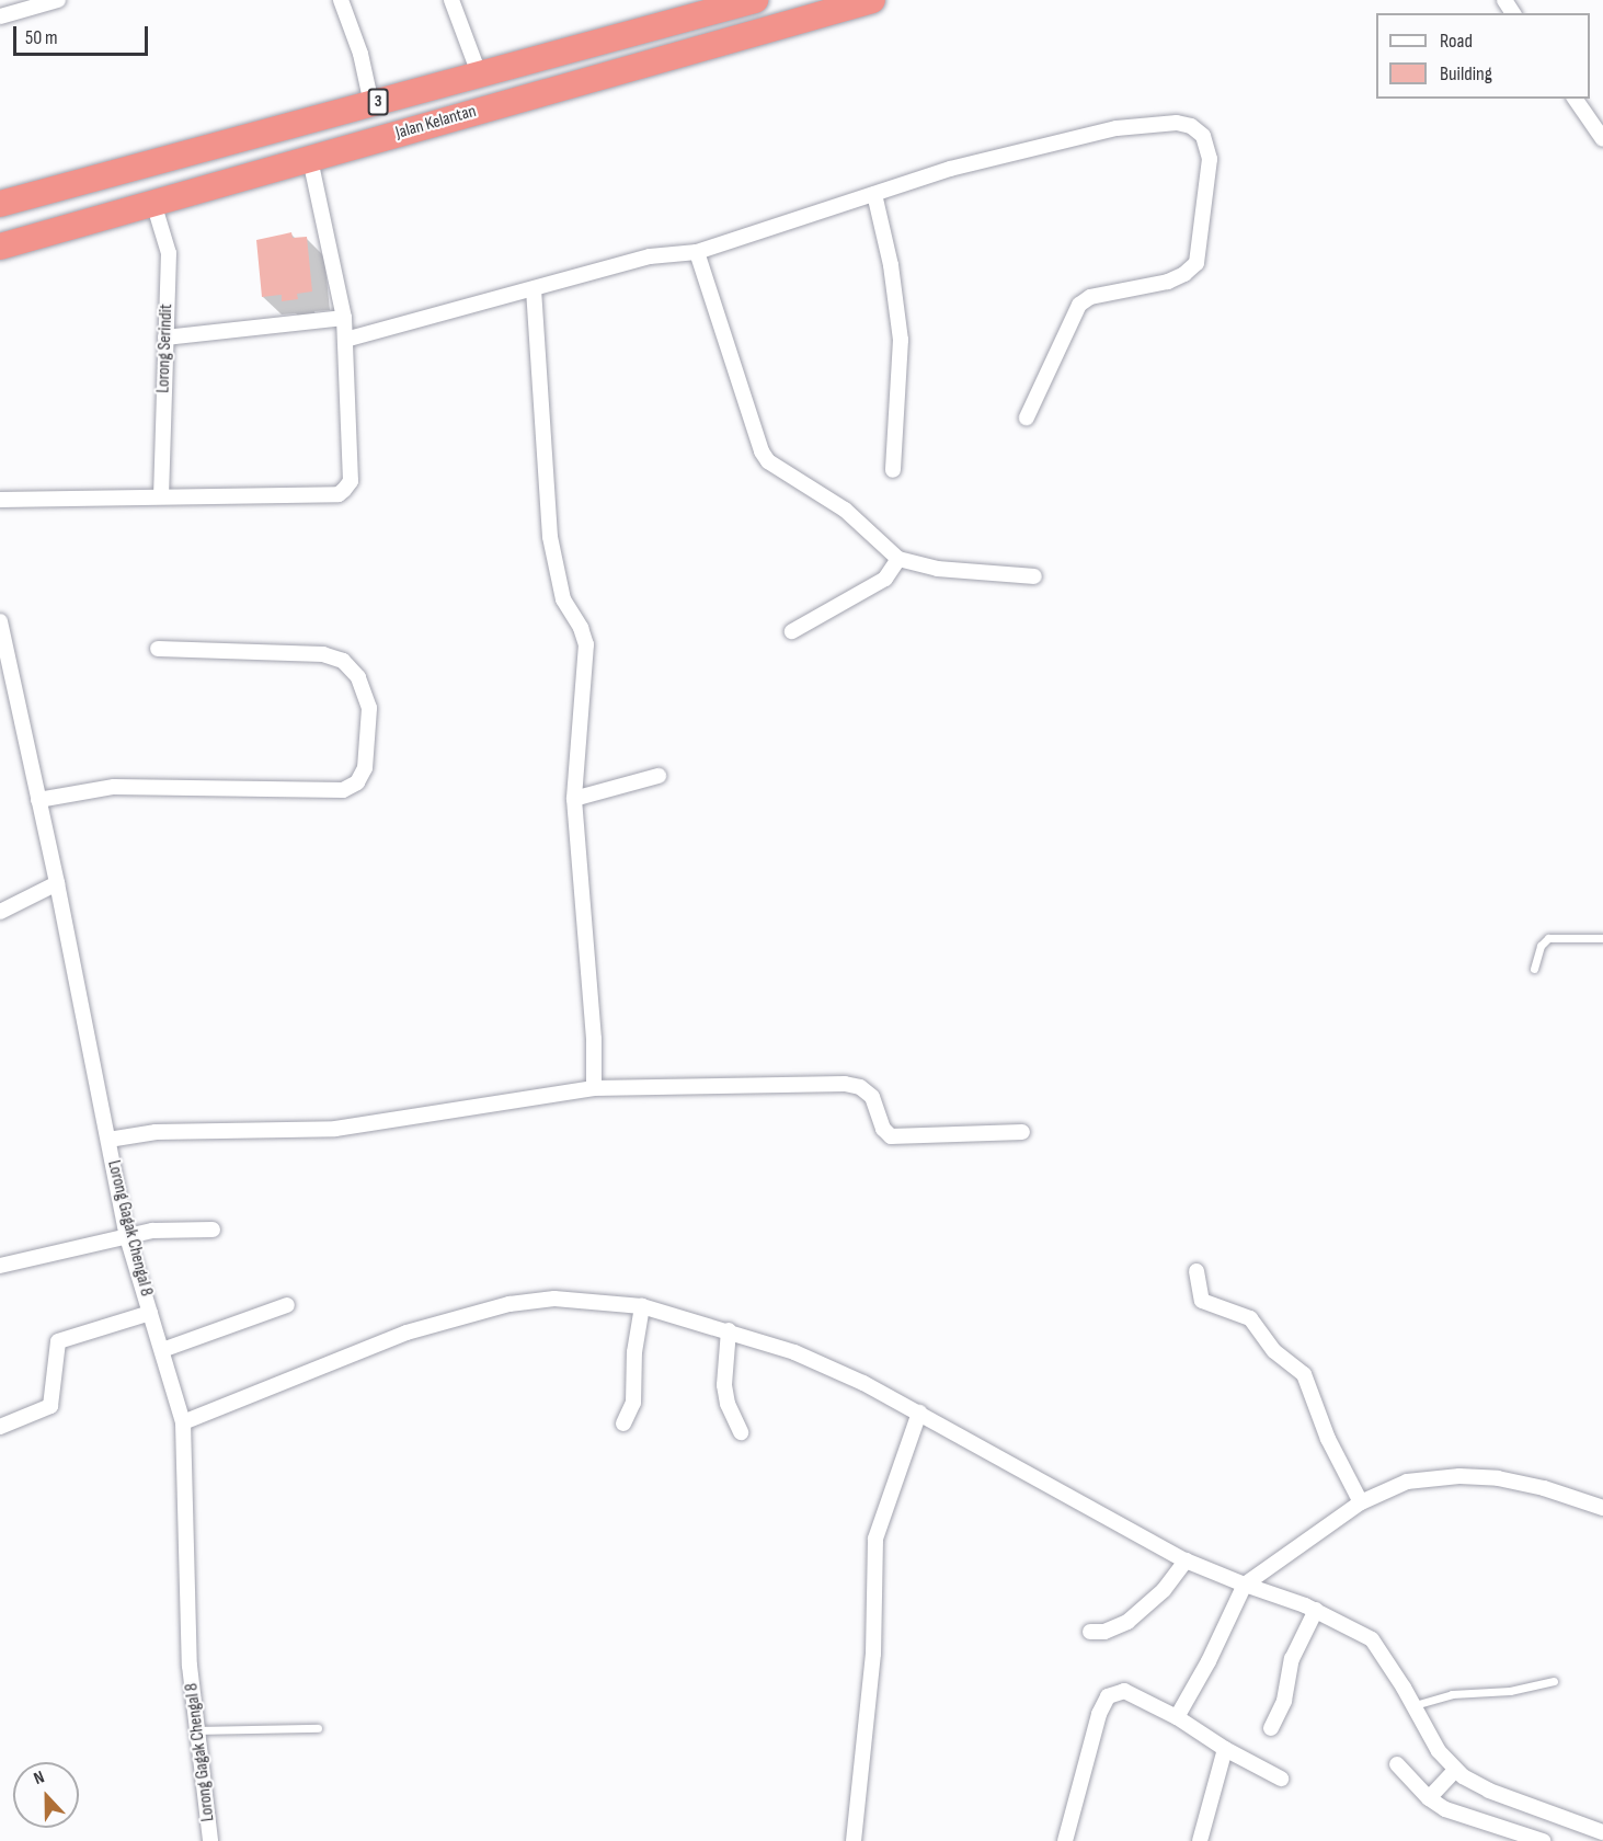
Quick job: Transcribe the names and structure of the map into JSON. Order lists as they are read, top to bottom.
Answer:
{
  "streets": {
    "highway": ["3", "Jalan Kelantan"],
    "street": ["Lorong Serindit", "Lorong Gagak Chengal 8"]
  },
  "crossings": [
    ["Jalan Kelantan", "Lorong Serindit"]
  ],
  "legend": ["Road", "Building"],
  "scale_bar": "50 m",
  "north": "top"
}
